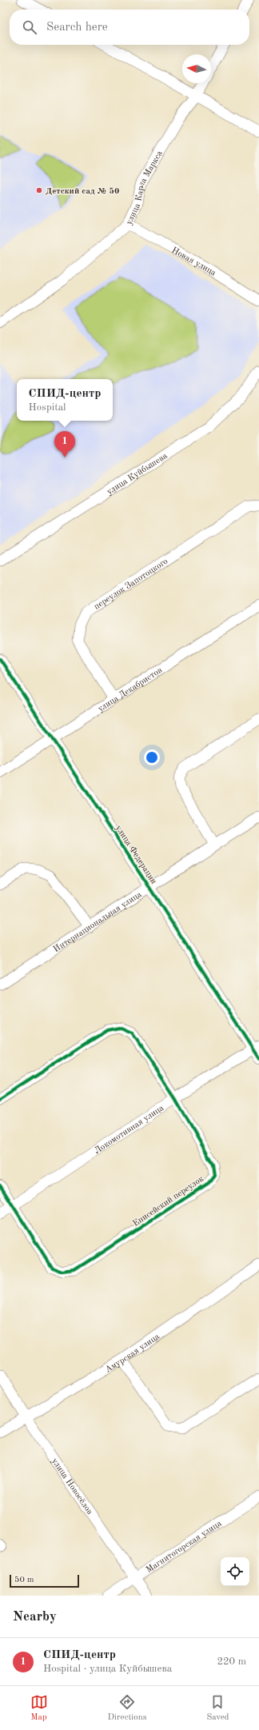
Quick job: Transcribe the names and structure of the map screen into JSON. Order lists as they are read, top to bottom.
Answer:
{
  "streets": {
    "street": [
      "улица Карла Маркса",
      "Новая улица",
      "улица Куйбышева",
      "переулок Запотоцкого",
      "улица Декабристов",
      "улица Федерации",
      "Интернациональная улица",
      "Локомотивная улица",
      "Енисейский переулок",
      "Амурская улица",
      "улица Новосёлов",
      "Магнитогорская улица"
    ]
  },
  "crossings": [
    ["улица Карла Маркса", "Новая улица"],
    ["переулок Запотоцкого", "улица Декабристов"],
    ["улица Декабристов", "улица Федерации"],
    ["улица Федерации", "Интернациональная улица"],
    ["улица Федерации", "Локомотивная улица"],
    ["Локомотивная улица", "Енисейский переулок"],
    ["Амурская улица", "улица Новосёлов"],
    ["улица Новосёлов", "Магнитогорская улица"]
  ],
  "places": ["Детский сад № 50"],
  "scale_bar": "50 m",
  "north": "left",
  "page": {
    "search": "Search here",
    "popup": ["СПИД-центр", "Hospital"],
    "pins": "1",
    "scale": "50 m",
    "heading": "Nearby",
    "list": [
      {
        "mark": "1",
        "name": "СПИД-центр",
        "note": "Hospital · улица Куйбышева",
        "value": "220 m"
      }
    ],
    "nav": ["Map", "Directions", "Saved"]
  }
}
